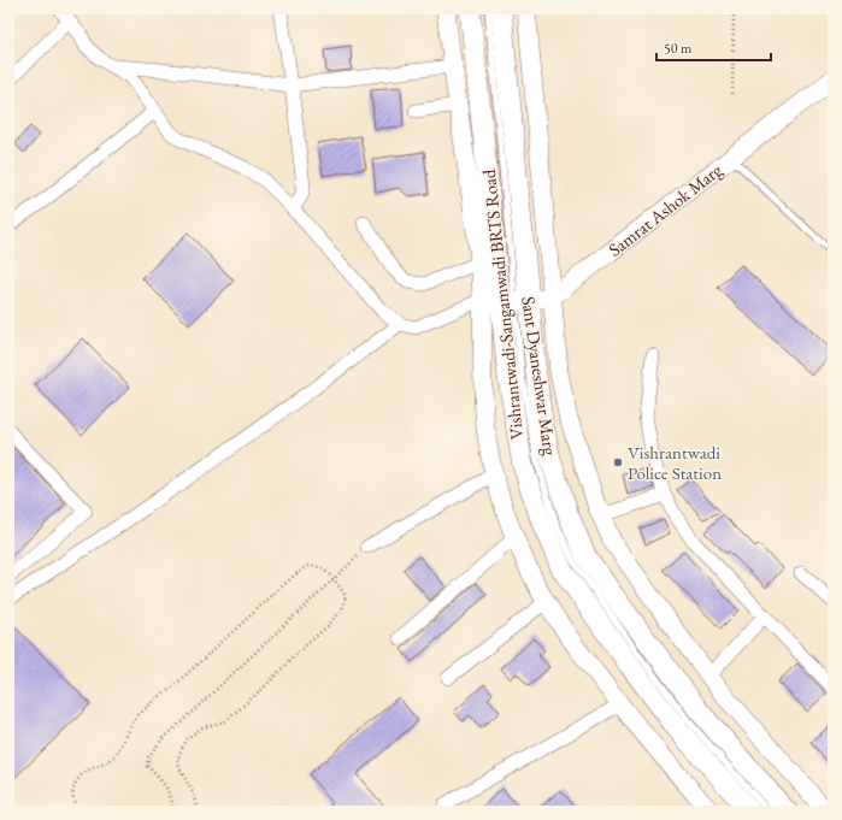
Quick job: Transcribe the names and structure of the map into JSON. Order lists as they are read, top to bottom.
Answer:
{
  "streets": {
    "main road": ["Sant Dyaneshwar Marg"],
    "street": ["Samrat Ashok Marg"],
    "lane": ["Vishrantwadi-Sangamwadi BRTS Road"]
  },
  "crossings": [
    ["Vishrantwadi-Sangamwadi BRTS Road", "Sant Dyaneshwar Marg"]
  ],
  "places": ["Vishrantwadi Police Station"],
  "scale_bar": "50 m"
}
